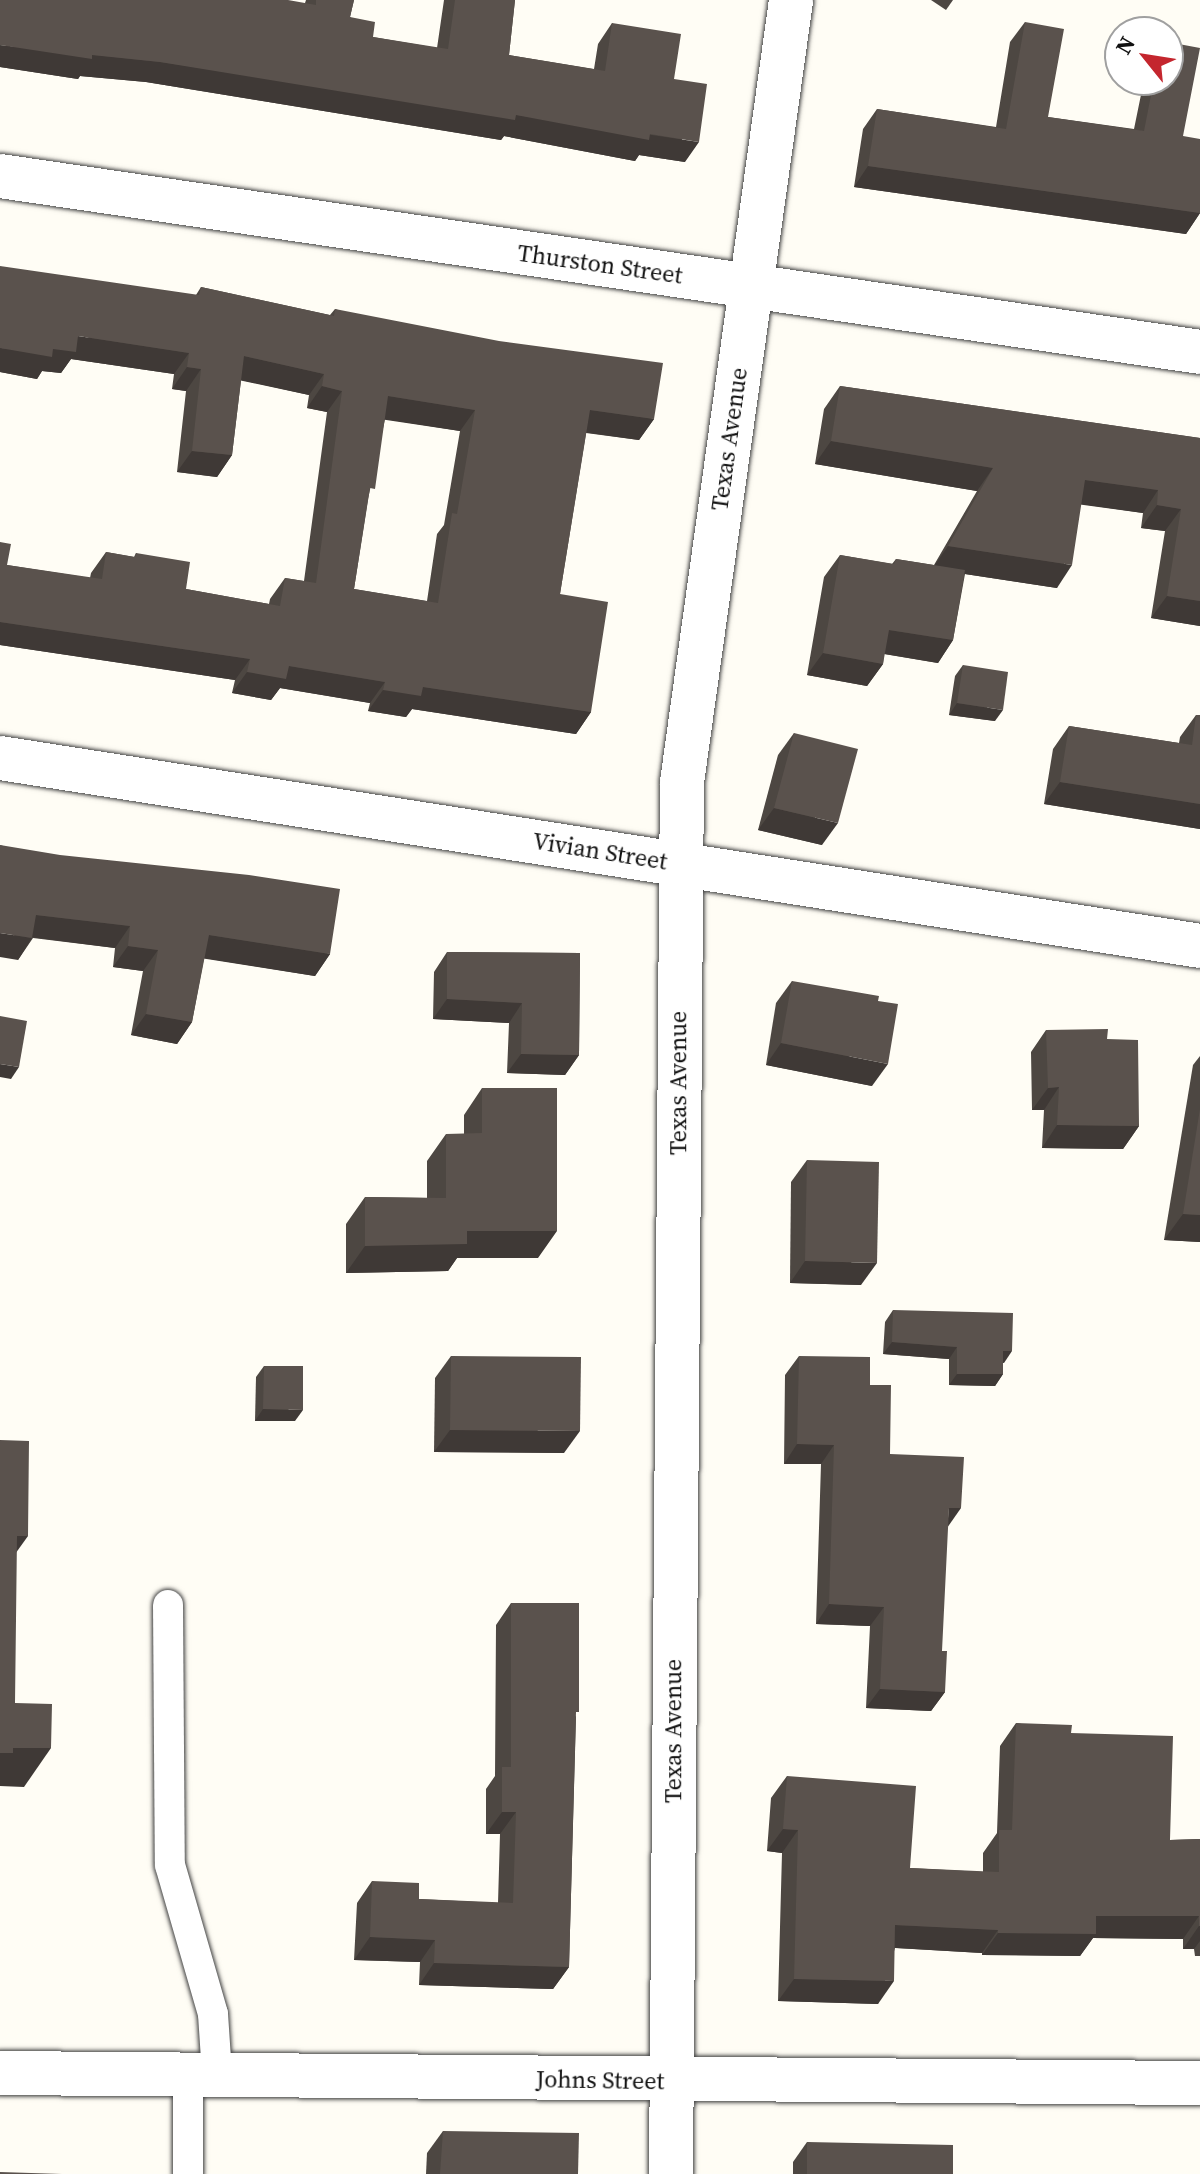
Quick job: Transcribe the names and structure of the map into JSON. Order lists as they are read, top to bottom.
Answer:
{
  "streets": {
    "street": [
      "Thurston Street",
      "Texas Avenue",
      "Vivian Street",
      "Johns Street"
    ]
  },
  "crossings": [
    ["Thurston Street", "Texas Avenue"],
    ["Texas Avenue", "Vivian Street"],
    ["Texas Avenue", "Johns Street"]
  ],
  "north": "top left"
}
